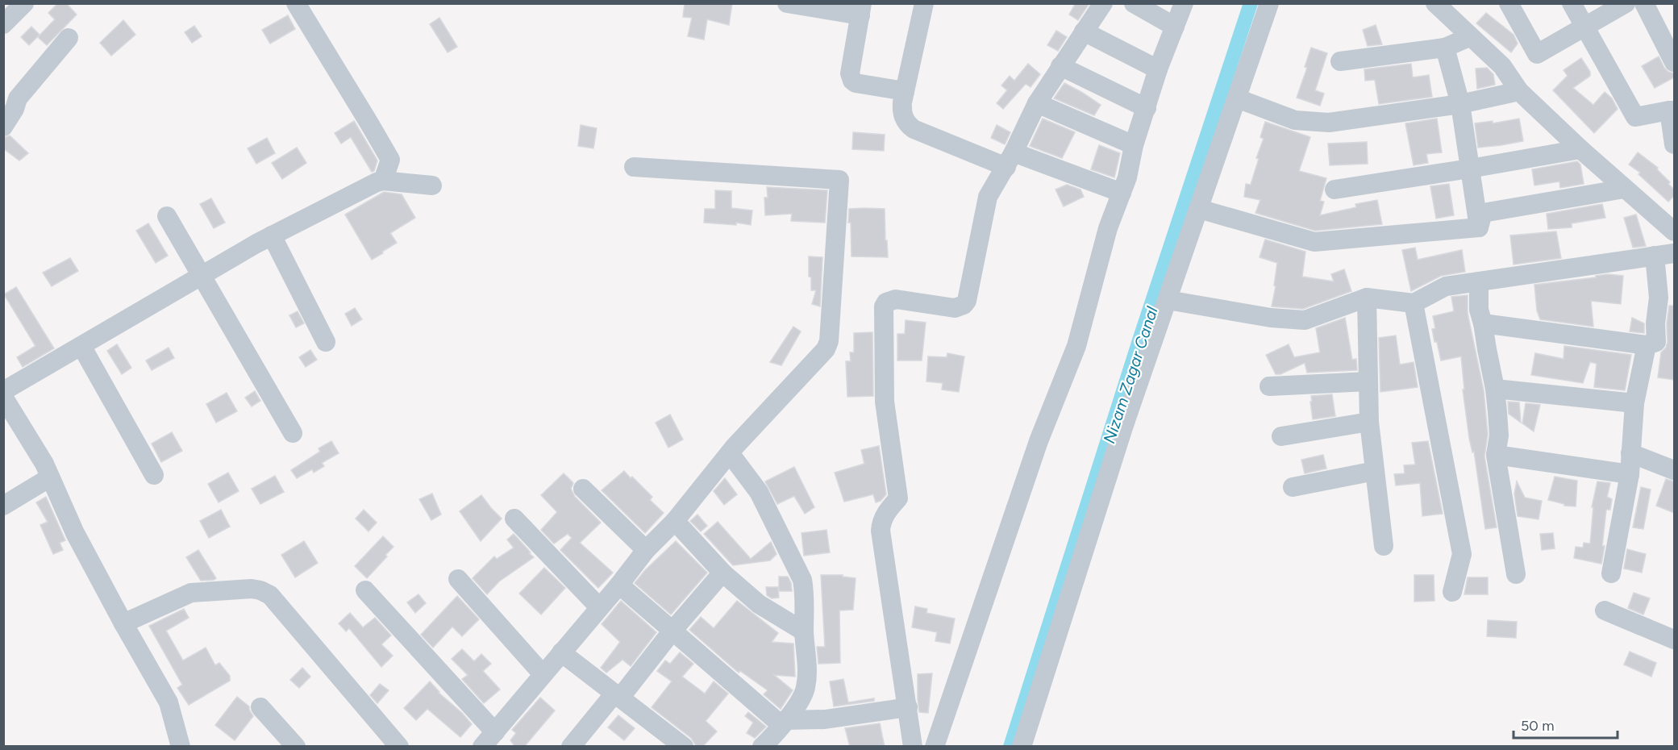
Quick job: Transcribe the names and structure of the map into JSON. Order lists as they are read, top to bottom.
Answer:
{
  "water": ["Nizam Zagar Canal"],
  "scale_bar": "50 m"
}
